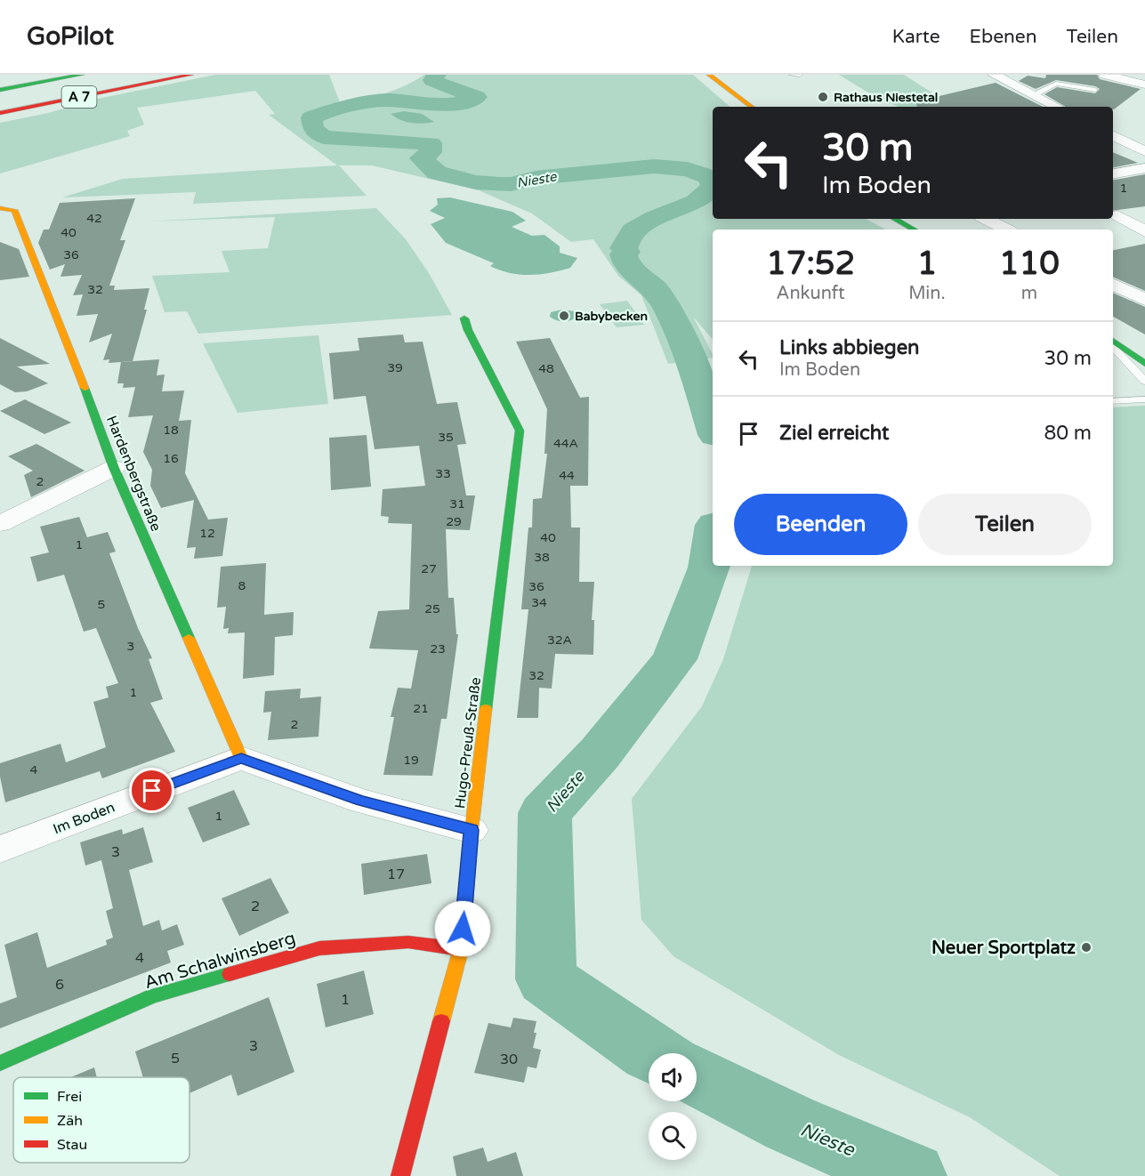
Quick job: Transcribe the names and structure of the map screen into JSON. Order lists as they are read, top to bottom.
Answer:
{
  "streets": {
    "main road": [
      "A 7",
      "Hardenbergstraße",
      "Hugo-Preuß-Straße",
      "Am Schalwinsberg"
    ],
    "street": ["Im Boden"]
  },
  "crossings": [
    ["Hardenbergstraße", "Im Boden"],
    ["Hugo-Preuß-Straße", "Am Schalwinsberg"]
  ],
  "water": ["Nieste"],
  "places": ["Rathaus Niestetal", "Babybecken", "Neuer Sportplatz"],
  "house_numbers": [
    "1",
    "42",
    "40",
    "36",
    "32",
    "39",
    "48",
    "18",
    "35",
    "44A",
    "16",
    "33",
    "44",
    "2",
    "31",
    "29",
    "12",
    "40",
    "1",
    "38",
    "27",
    "8",
    "36",
    "34",
    "5",
    "25",
    "32A",
    "3",
    "23",
    "32",
    "1",
    "21",
    "2",
    "19",
    "4",
    "1",
    "3",
    "17",
    "2",
    "4",
    "6",
    "1",
    "3",
    "5",
    "30"
  ],
  "legend": ["Frei", "Zäh", "Stau"],
  "page": {
    "header": "GoPilot",
    "nav": ["Karte", "Ebenen", "Teilen"],
    "turn": ["30 m", "Im Boden"],
    "eta": [
      "17:52",
      "Ankunft",
      "1",
      "Min.",
      "110",
      "m"
    ],
    "list": [
      {
        "name": "Links abbiegen",
        "note": "Im Boden",
        "value": "30 m"
      },
      {
        "name": "Ziel erreicht",
        "value": "80 m"
      }
    ],
    "buttons": ["Beenden", "Teilen"]
  }
}
